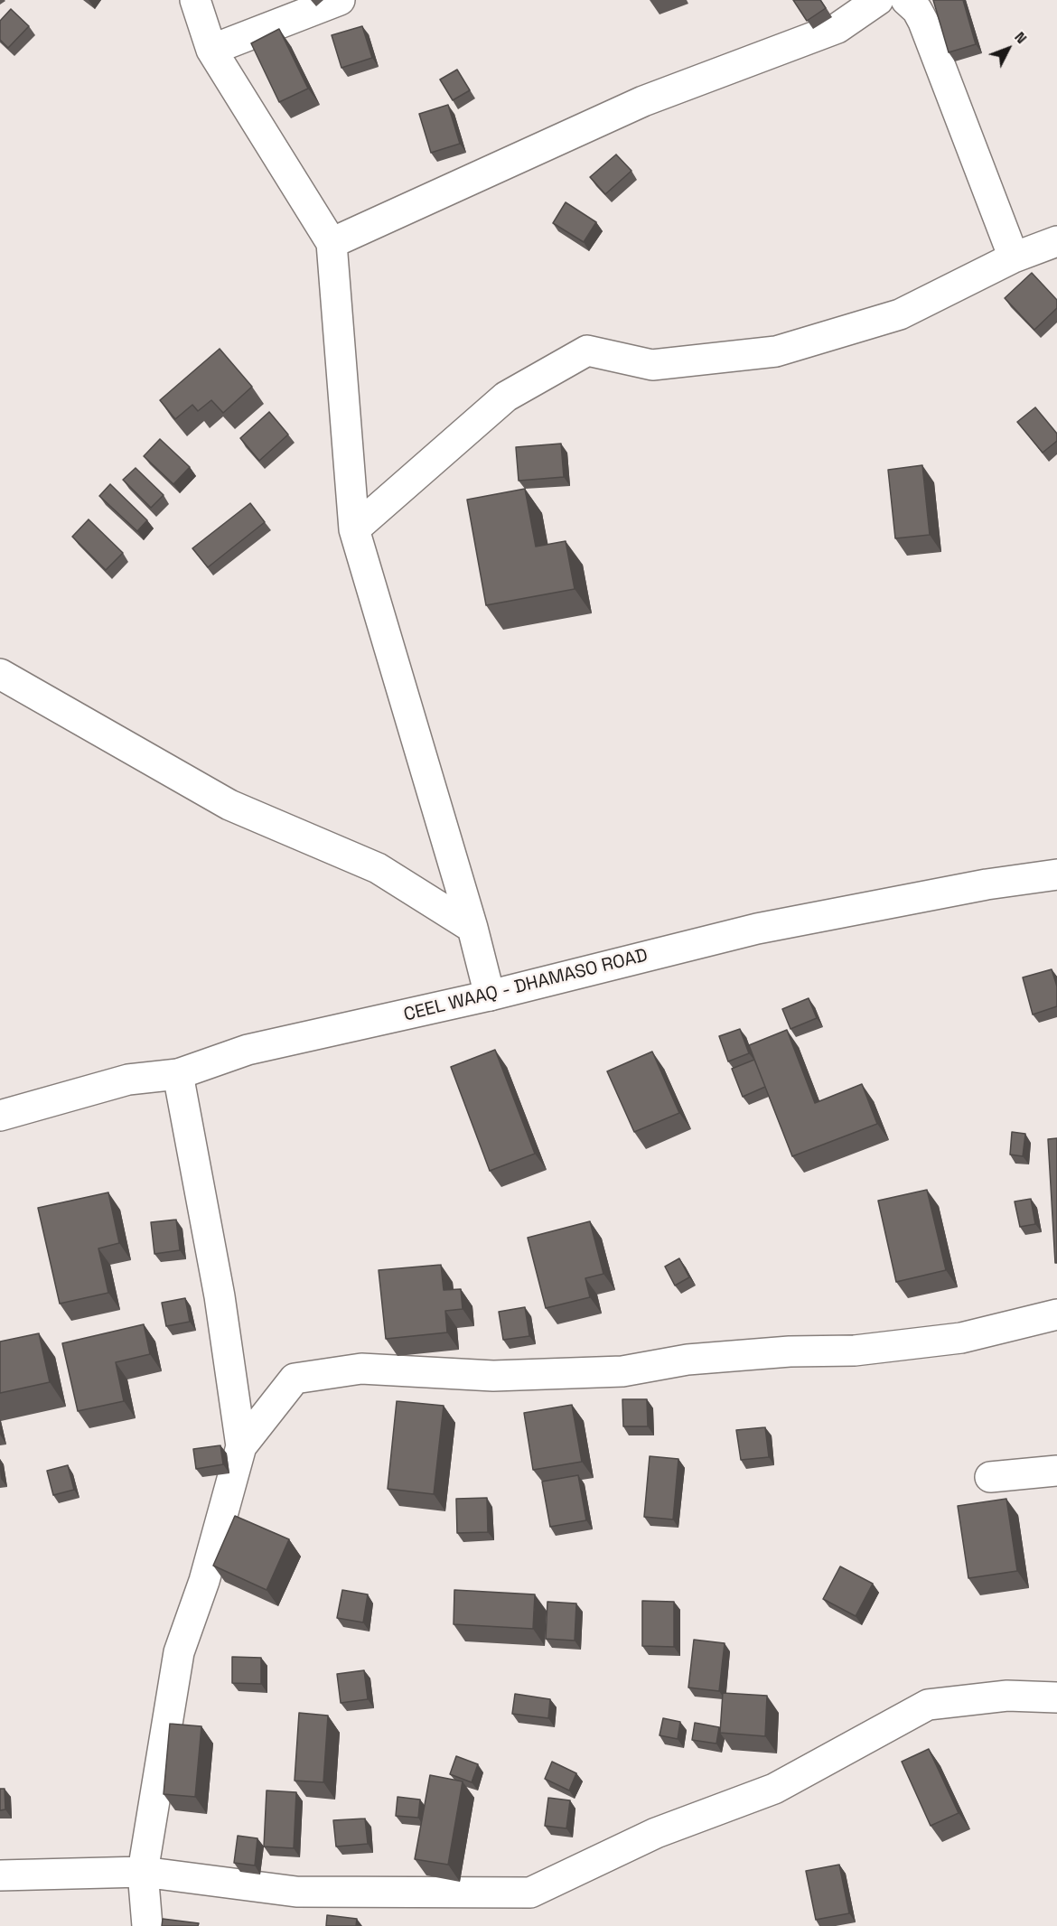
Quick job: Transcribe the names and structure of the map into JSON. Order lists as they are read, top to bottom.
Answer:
{
  "streets": {
    "street": ["CEEL WAAQ - DHAMASO ROAD"]
  },
  "north": "top right"
}
